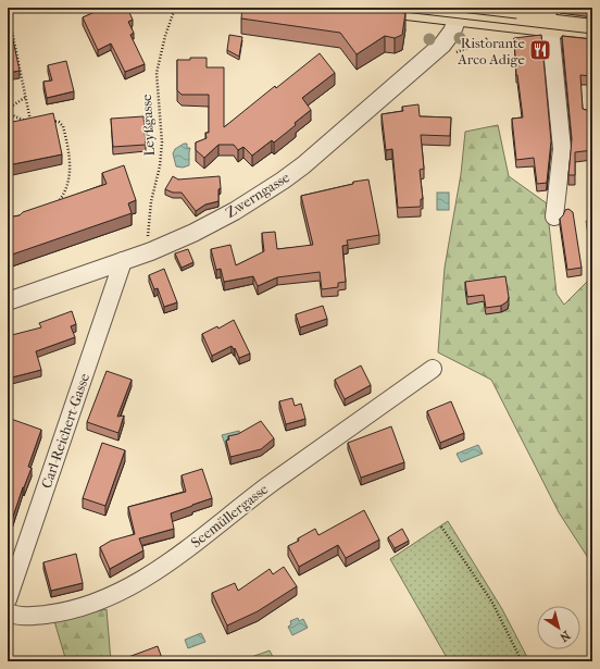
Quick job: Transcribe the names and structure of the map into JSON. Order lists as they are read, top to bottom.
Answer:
{
  "streets": {
    "street": ["Zwerngasse", "Carl-Reichert-Gasse", "Seemüllergasse"],
    "path": ["Leyßgasse"]
  },
  "crossings": [
    ["Zwerngasse", "Carl-Reichert-Gasse"]
  ],
  "places": {
    "restaurant": ["Ristorante Arco Adige"]
  },
  "north": "bottom right"
}
